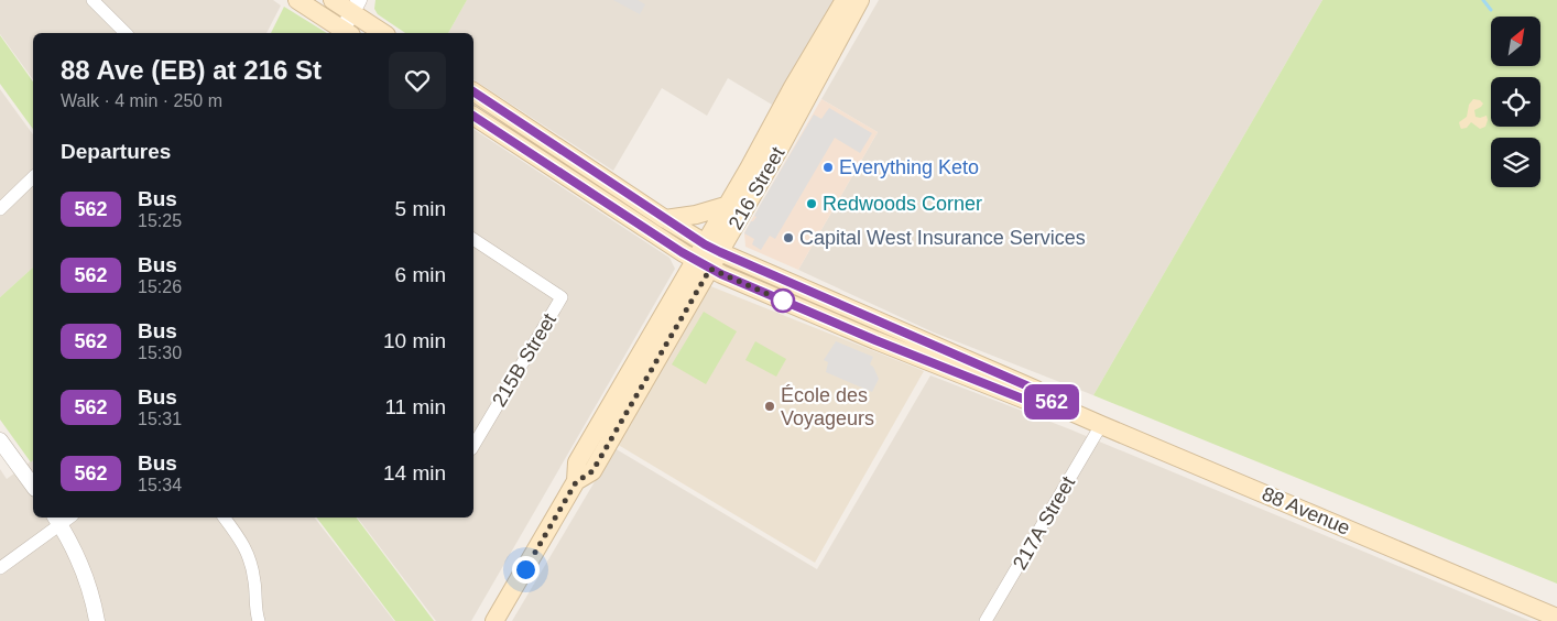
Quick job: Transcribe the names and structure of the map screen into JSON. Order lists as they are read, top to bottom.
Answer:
{
  "streets": {
    "main road": ["216 Street", "88 Avenue"],
    "street": ["215B Street", "217A Street"]
  },
  "crossings": [
    ["216 Street", "88 Avenue"],
    ["88 Avenue", "217A Street"]
  ],
  "places": [
    "Everything Keto",
    "Redwoods Corner",
    "Capital West Insurance Services",
    "École des Voyageurs"
  ],
  "lines": ["bus line 562"],
  "north": "top right",
  "page": {
    "on_map": "562",
    "heading": [
      ["88 Ave (EB) at 216 St", "Walk · 4 min · 250 m"],
      "Departures"
    ],
    "list": [
      {
        "mark": "562",
        "name": "Bus",
        "note": "15:25",
        "value": "5 min"
      },
      {
        "mark": "562",
        "name": "Bus",
        "note": "15:26",
        "value": "6 min"
      },
      {
        "mark": "562",
        "name": "Bus",
        "note": "15:30",
        "value": "10 min"
      },
      {
        "mark": "562",
        "name": "Bus",
        "note": "15:31",
        "value": "11 min"
      },
      {
        "mark": "562",
        "name": "Bus",
        "note": "15:34",
        "value": "14 min"
      }
    ]
  }
}
